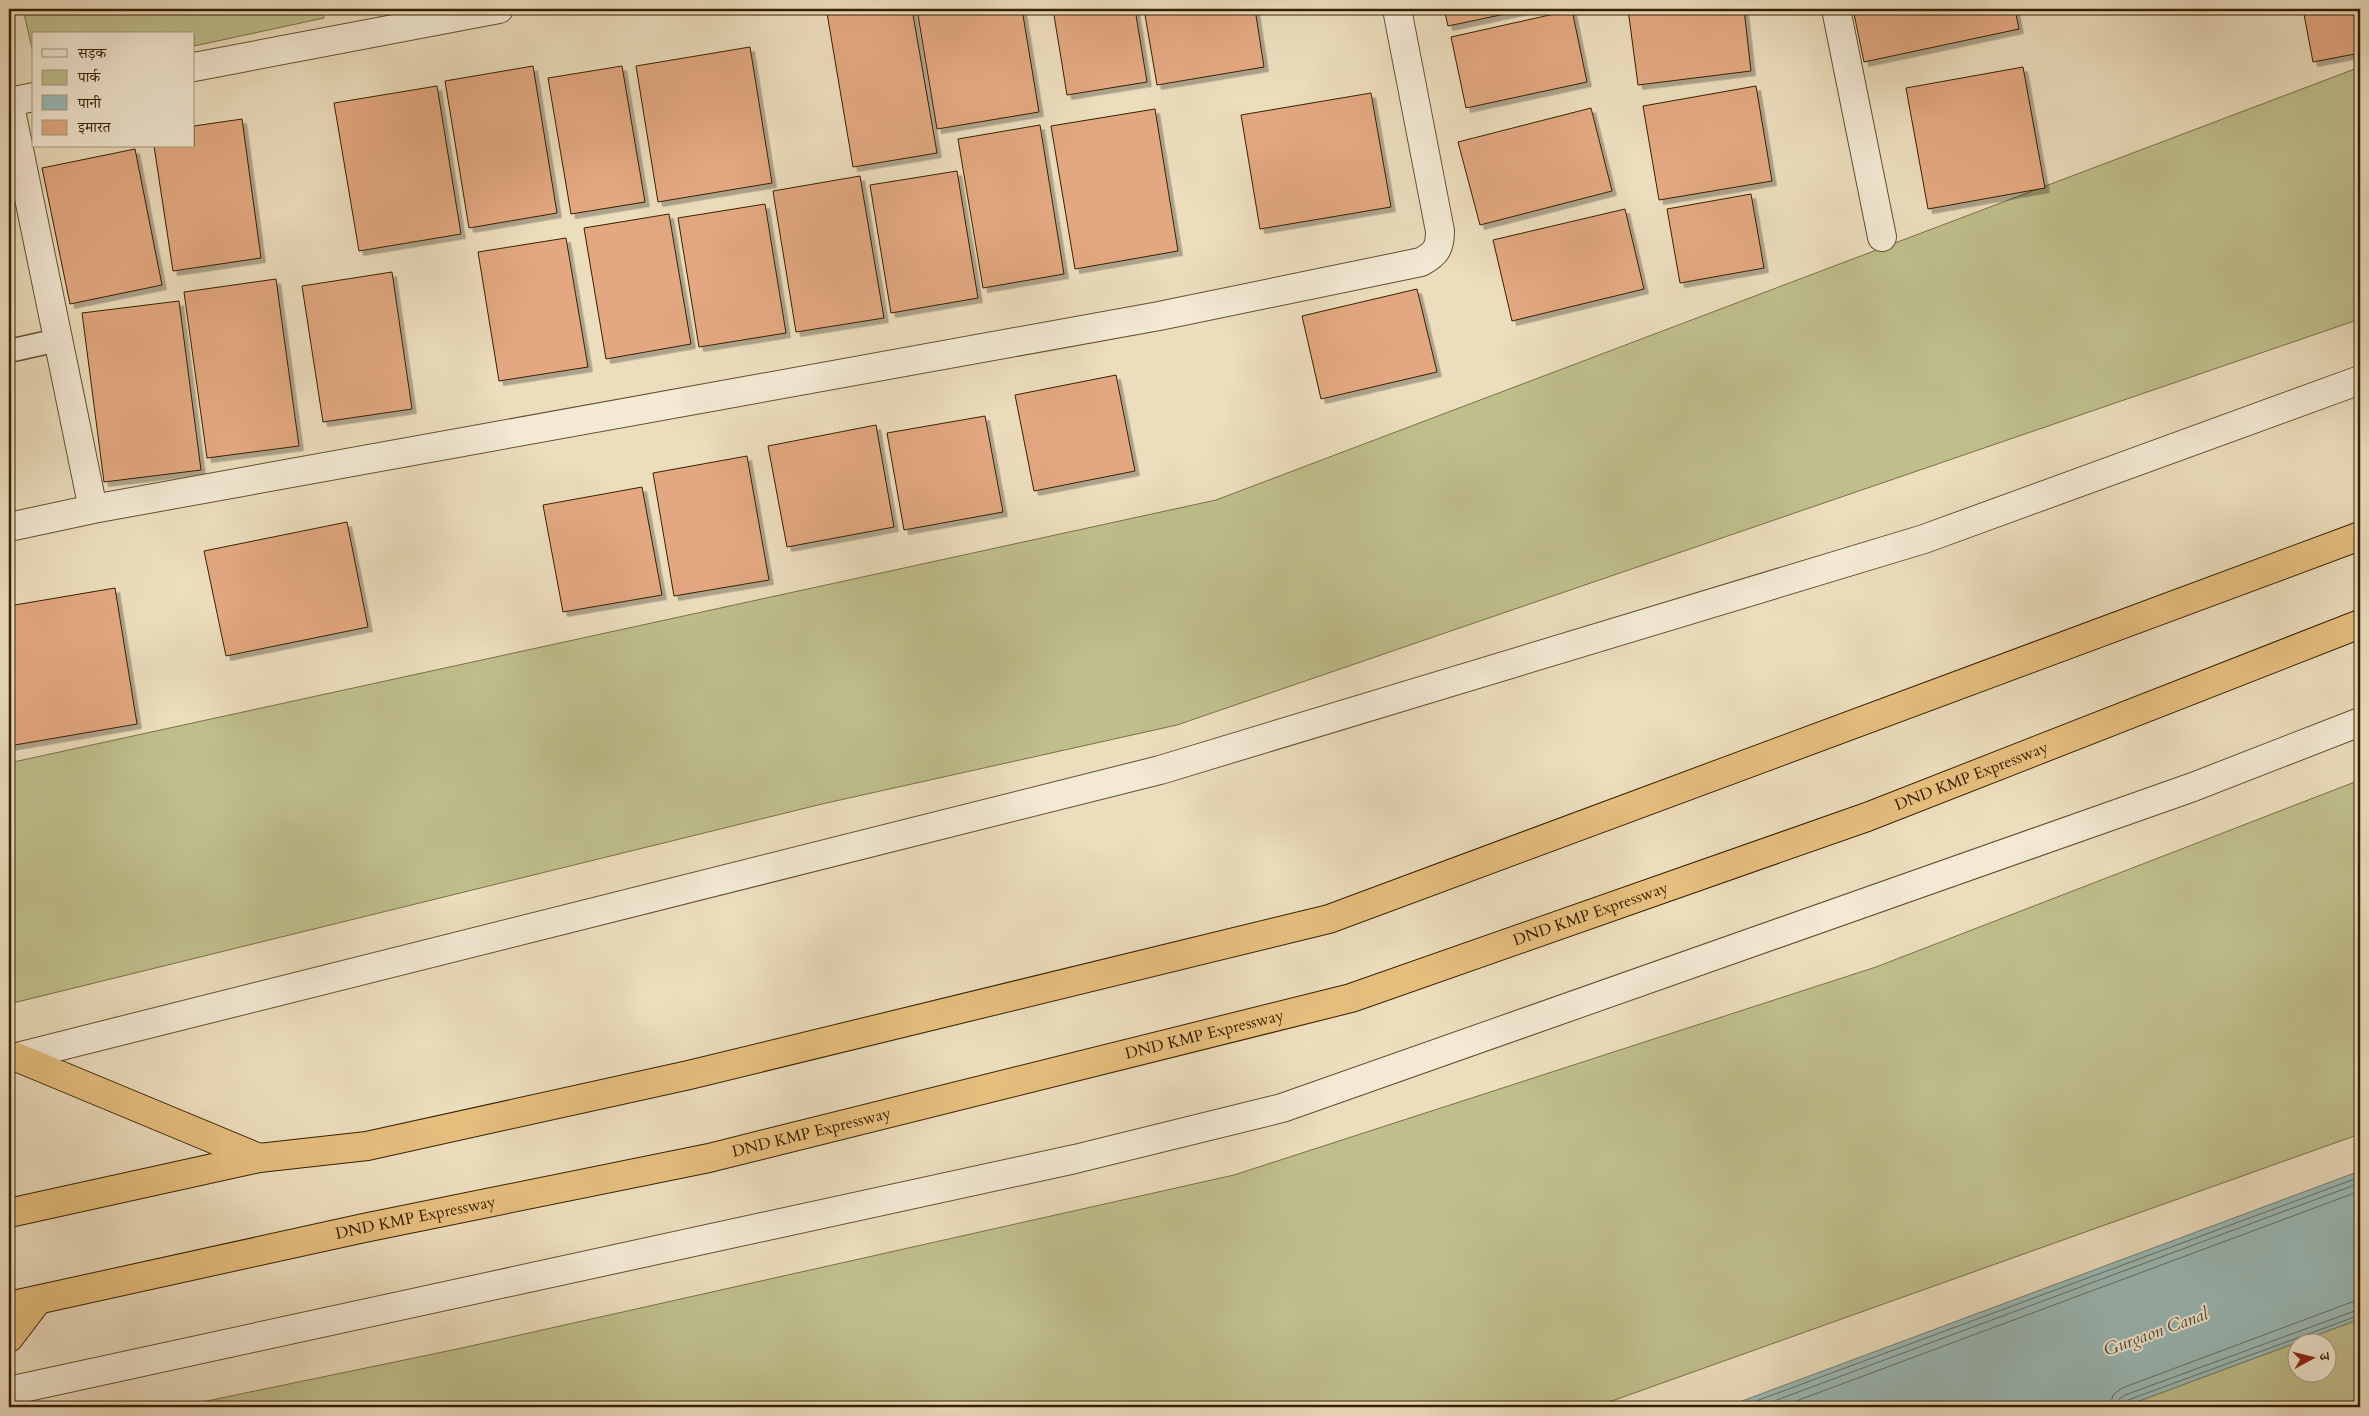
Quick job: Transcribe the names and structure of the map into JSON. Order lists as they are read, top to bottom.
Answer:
{
  "streets": {
    "highway": ["DND KMP Expressway"]
  },
  "water": ["Gurgaon Canal"],
  "legend": [
    "सड़क",
    "पार्क",
    "पानी",
    "इमारत"
  ],
  "north": "right"
}
